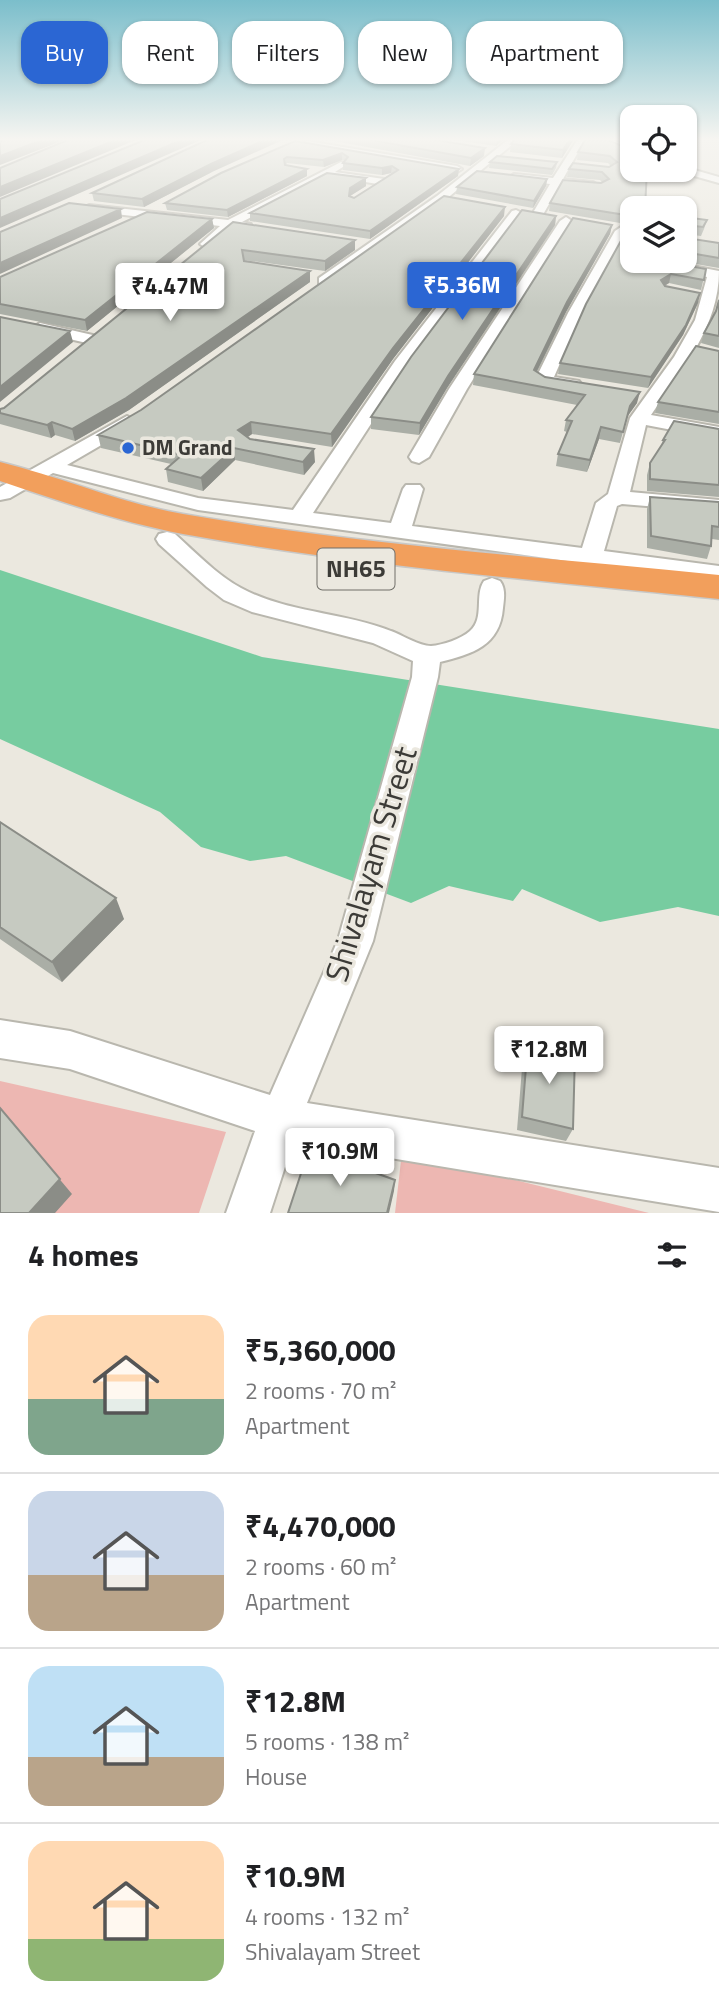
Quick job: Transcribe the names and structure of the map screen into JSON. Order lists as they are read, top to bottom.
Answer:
{
  "streets": {
    "highway": ["NH65"],
    "street": ["Shivalayam Street"]
  },
  "places": ["DM Grand"],
  "page": {
    "chip": [
      "Buy",
      "Rent",
      "Filters",
      "New",
      "Apartment"
    ],
    "price": [
      "₹5.36M",
      "₹4.47M",
      "₹12.8M",
      "₹10.9M"
    ],
    "heading": "4 homes",
    "list": [
      {
        "name": "₹5,360,000",
        "note": "2 rooms · 70 m² · Apartment"
      },
      {
        "name": "₹4,470,000",
        "note": "2 rooms · 60 m² · Apartment"
      },
      {
        "name": "₹12.8M",
        "note": "5 rooms · 138 m² · House"
      },
      {
        "name": "₹10.9M",
        "note": "4 rooms · 132 m² · Shivalayam Street"
      }
    ]
  }
}
